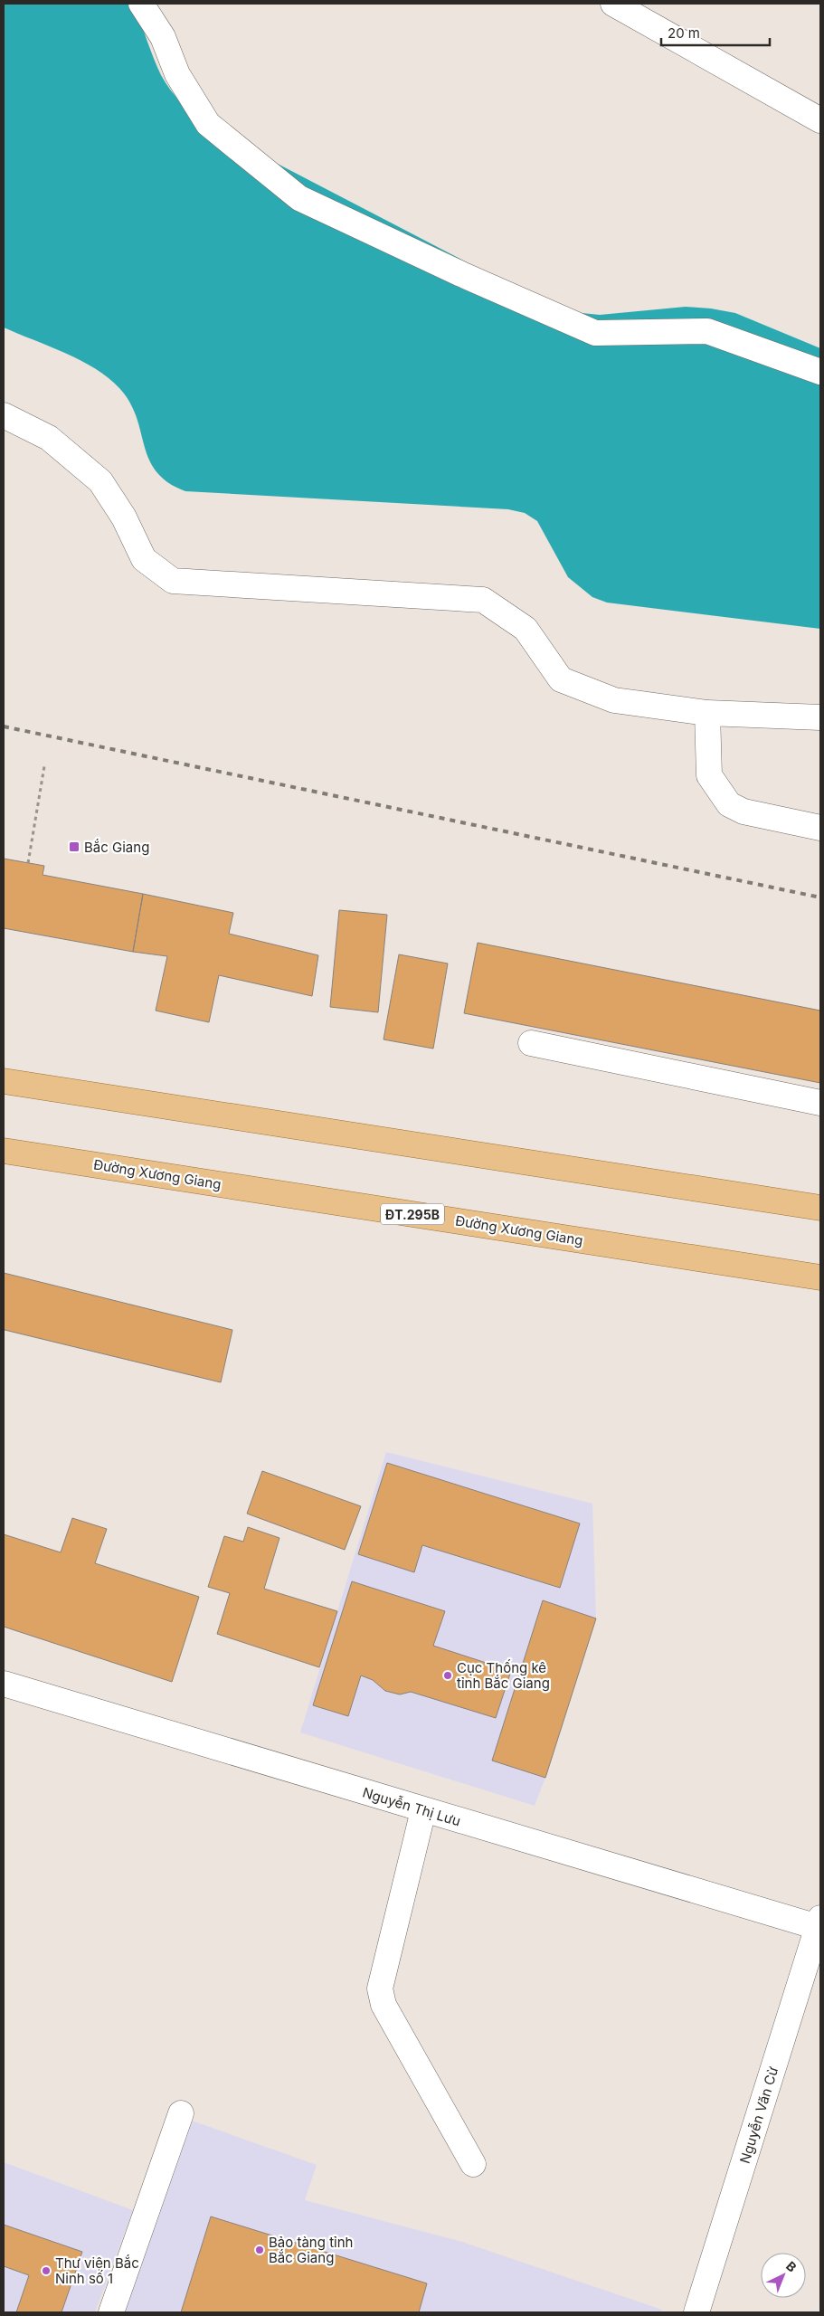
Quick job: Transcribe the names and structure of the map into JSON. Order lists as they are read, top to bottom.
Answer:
{
  "streets": {
    "main road": ["Đường Xương Giang", "ĐT.295B"],
    "street": ["Nguyễn Thị Lưu", "Nguyễn Văn Cừ"]
  },
  "crossings": [
    ["Nguyễn Thị Lưu", "Nguyễn Văn Cừ"]
  ],
  "places": {
    "transit": ["Bắc Giang"],
    "other": ["Cục Thống kê tỉnh Bắc Giang", "Bảo tàng tỉnh Bắc Giang", "Thư viện Bắc Ninh số 1"]
  },
  "scale_bar": "20 m",
  "north": "top right"
}
